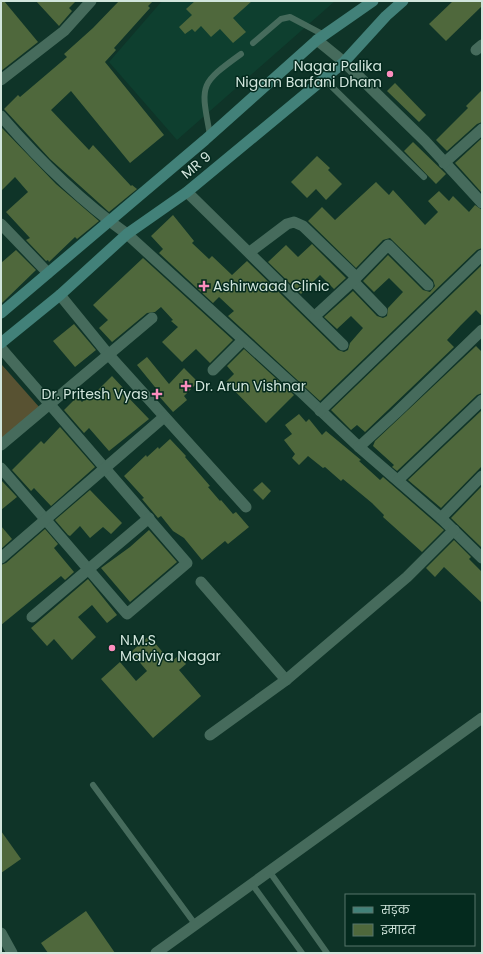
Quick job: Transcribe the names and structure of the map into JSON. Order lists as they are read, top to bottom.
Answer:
{
  "streets": {
    "main road": ["MR 9"]
  },
  "places": {
    "other": ["Nagar Palika Nigam Barfani Dham", "N.M.S Malviya Nagar"],
    "health": ["Ashirwaad Clinic", "Dr. Arun Vishnar", "Dr. Pritesh Vyas"]
  },
  "legend": ["सड़क", "इमारत"]
}
